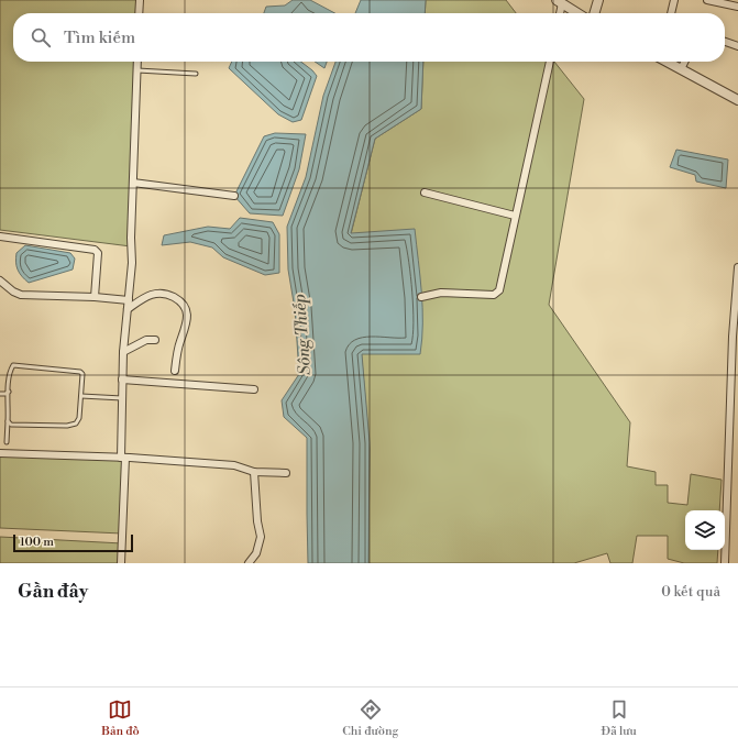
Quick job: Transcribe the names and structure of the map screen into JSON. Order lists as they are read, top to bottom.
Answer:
{
  "water": ["Sông Thiếp"],
  "scale_bar": "100 m",
  "page": {
    "search": "Tìm kiếm",
    "scale": "100 m",
    "heading": ["Gần đây", "0 kết quả"],
    "nav": ["Bản đồ", "Chỉ đường", "Đã lưu"]
  }
}
